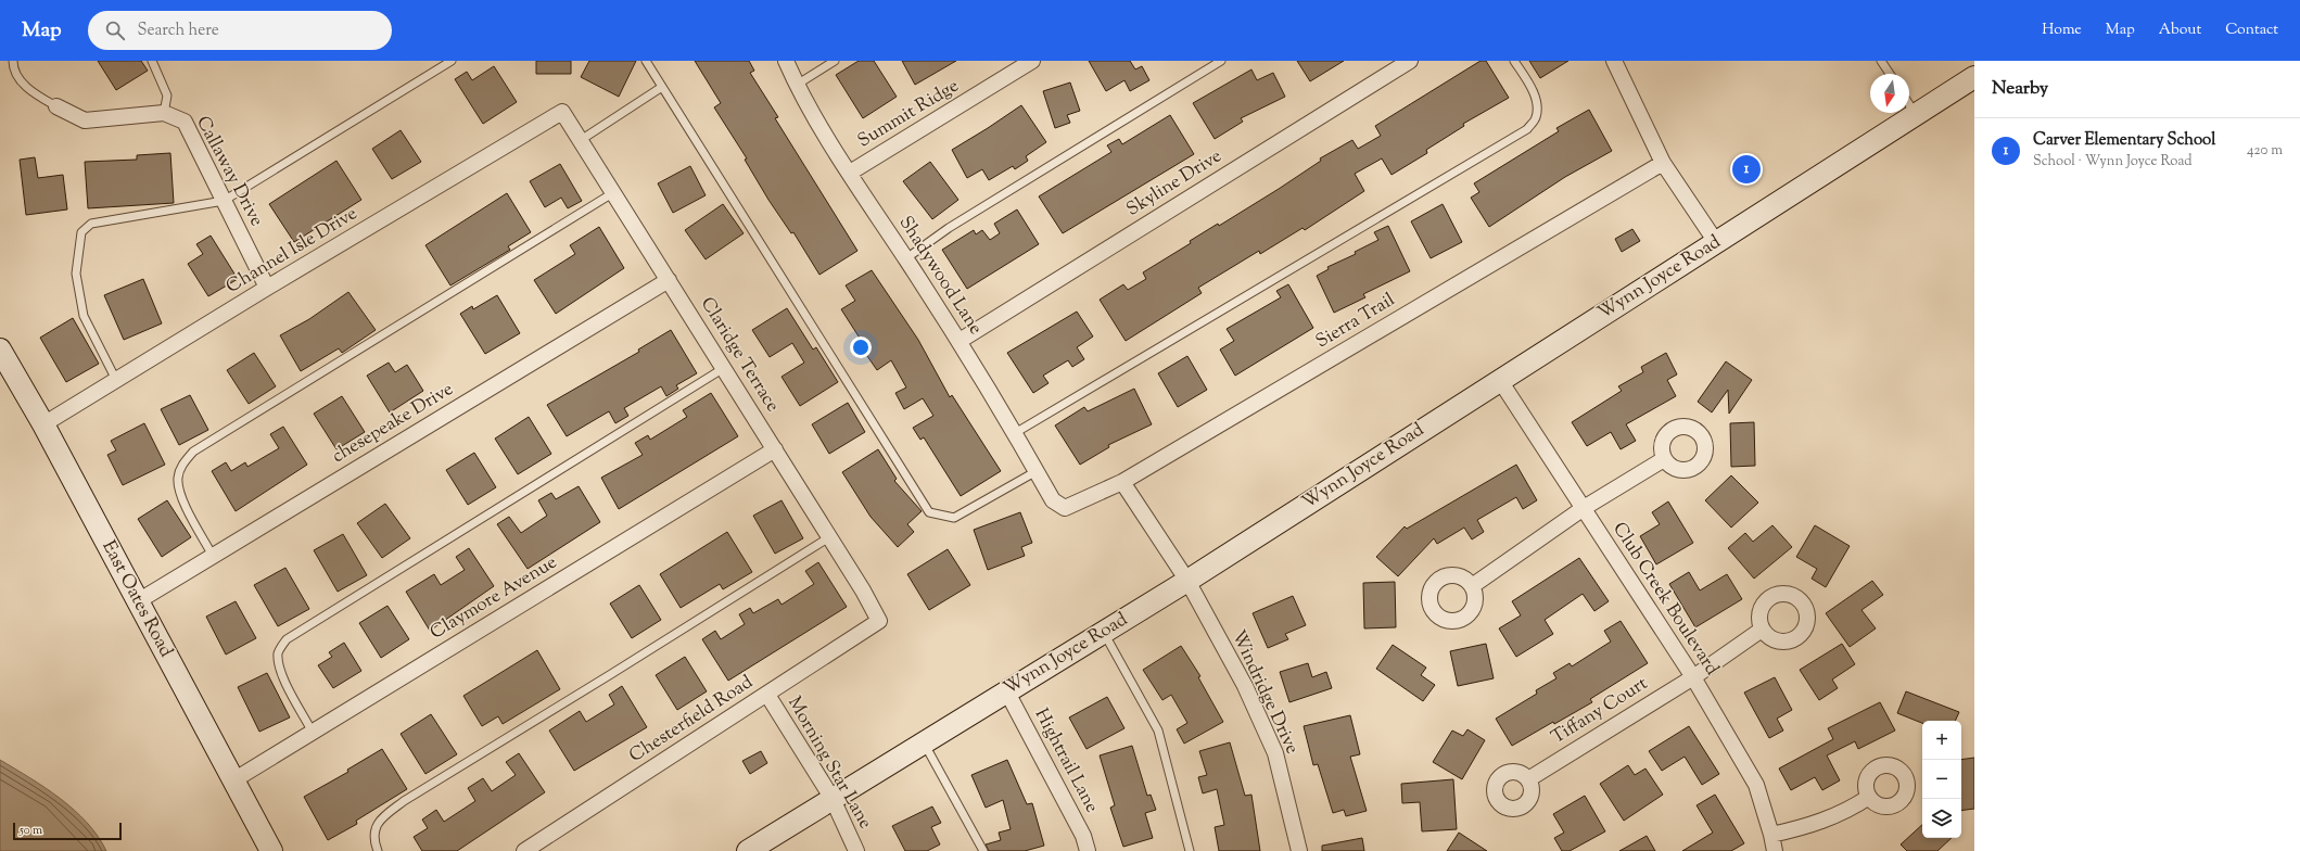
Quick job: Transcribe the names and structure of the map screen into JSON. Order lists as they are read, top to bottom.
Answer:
{
  "streets": {
    "street": [
      "Summit Ridge",
      "Callaway Drive",
      "Skyline Drive",
      "Channel Isle Drive",
      "Shadywood Lane",
      "Wynn Joyce Road",
      "Sierra Trail",
      "Claridge Terrace",
      "chesepeake Drive",
      "Claymore Avenue",
      "East Oates Road",
      "Club Creek Boulevard",
      "Windridge Drive",
      "Tiffany Court",
      "Chesterfield Road",
      "Hightrail Lane",
      "Morning Star Lane"
    ]
  },
  "crossings": [
    ["Summit Ridge", "Shadywood Lane"],
    ["Callaway Drive", "Channel Isle Drive"],
    ["Skyline Drive", "Shadywood Lane"],
    ["Channel Isle Drive", "Claridge Terrace"],
    ["Channel Isle Drive", "East Oates Road"],
    ["Shadywood Lane", "Sierra Trail"],
    ["Wynn Joyce Road", "Club Creek Boulevard"],
    ["Wynn Joyce Road", "Windridge Drive"],
    ["Wynn Joyce Road", "Hightrail Lane"],
    ["Wynn Joyce Road", "Morning Star Lane"],
    ["Sierra Trail", "Windridge Drive"],
    ["Claridge Terrace", "chesepeake Drive"],
    ["Claridge Terrace", "Claymore Avenue"],
    ["Claridge Terrace", "Chesterfield Road"],
    ["chesepeake Drive", "East Oates Road"],
    ["Claymore Avenue", "East Oates Road"],
    ["Club Creek Boulevard", "Tiffany Court"],
    ["Chesterfield Road", "Morning Star Lane"]
  ],
  "scale_bar": "50 m",
  "north": "bottom",
  "page": {
    "header": "Map",
    "search": "Search here",
    "nav": [
      "Home",
      "Map",
      "About",
      "Contact"
    ],
    "heading": "Nearby",
    "list": [
      {
        "mark": "1",
        "name": "Carver Elementary School",
        "note": "School · Wynn Joyce Road",
        "value": "420 m"
      }
    ],
    "pins": "1",
    "map_buttons": ["+", "−"],
    "scale": "50 m"
  }
}
